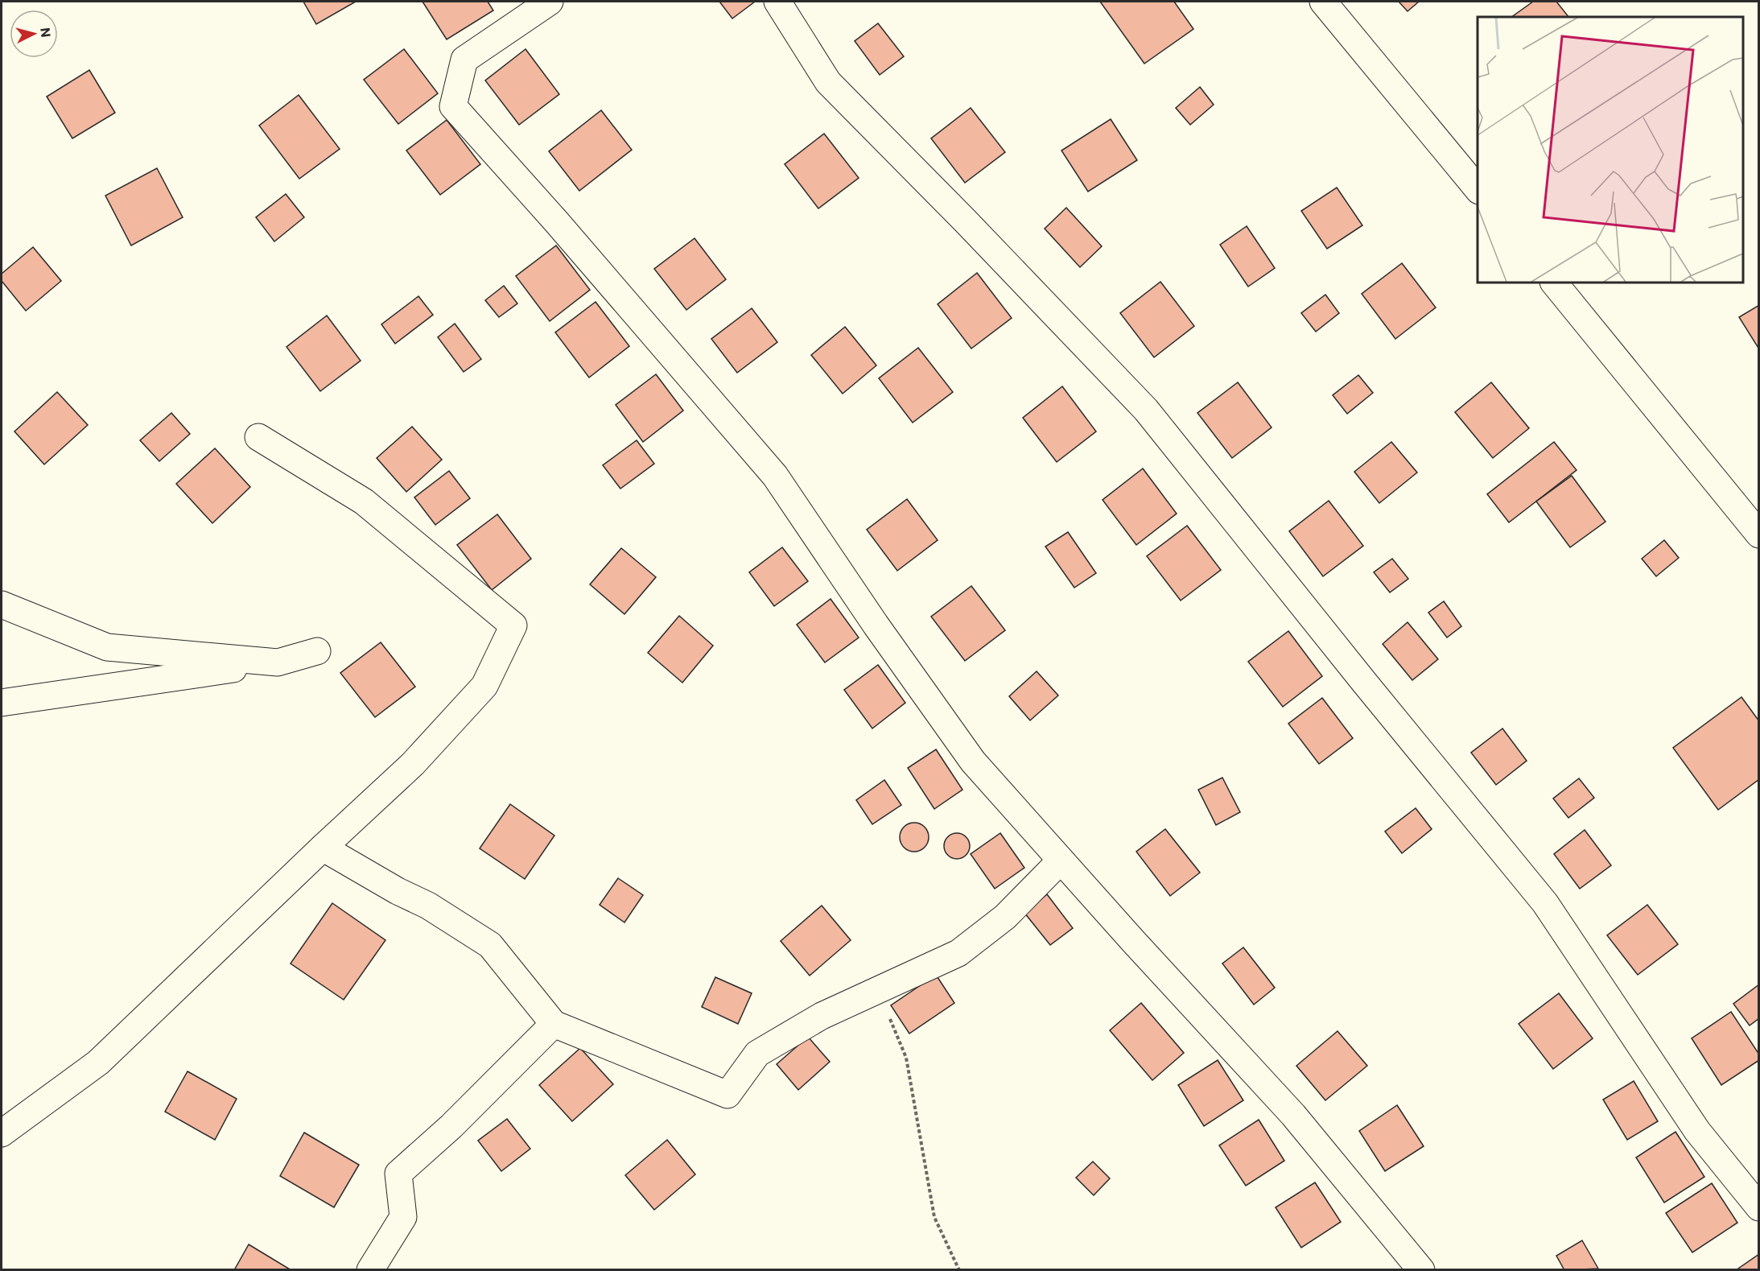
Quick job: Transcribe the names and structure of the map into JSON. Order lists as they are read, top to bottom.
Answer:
{
  "north": "right"
}
